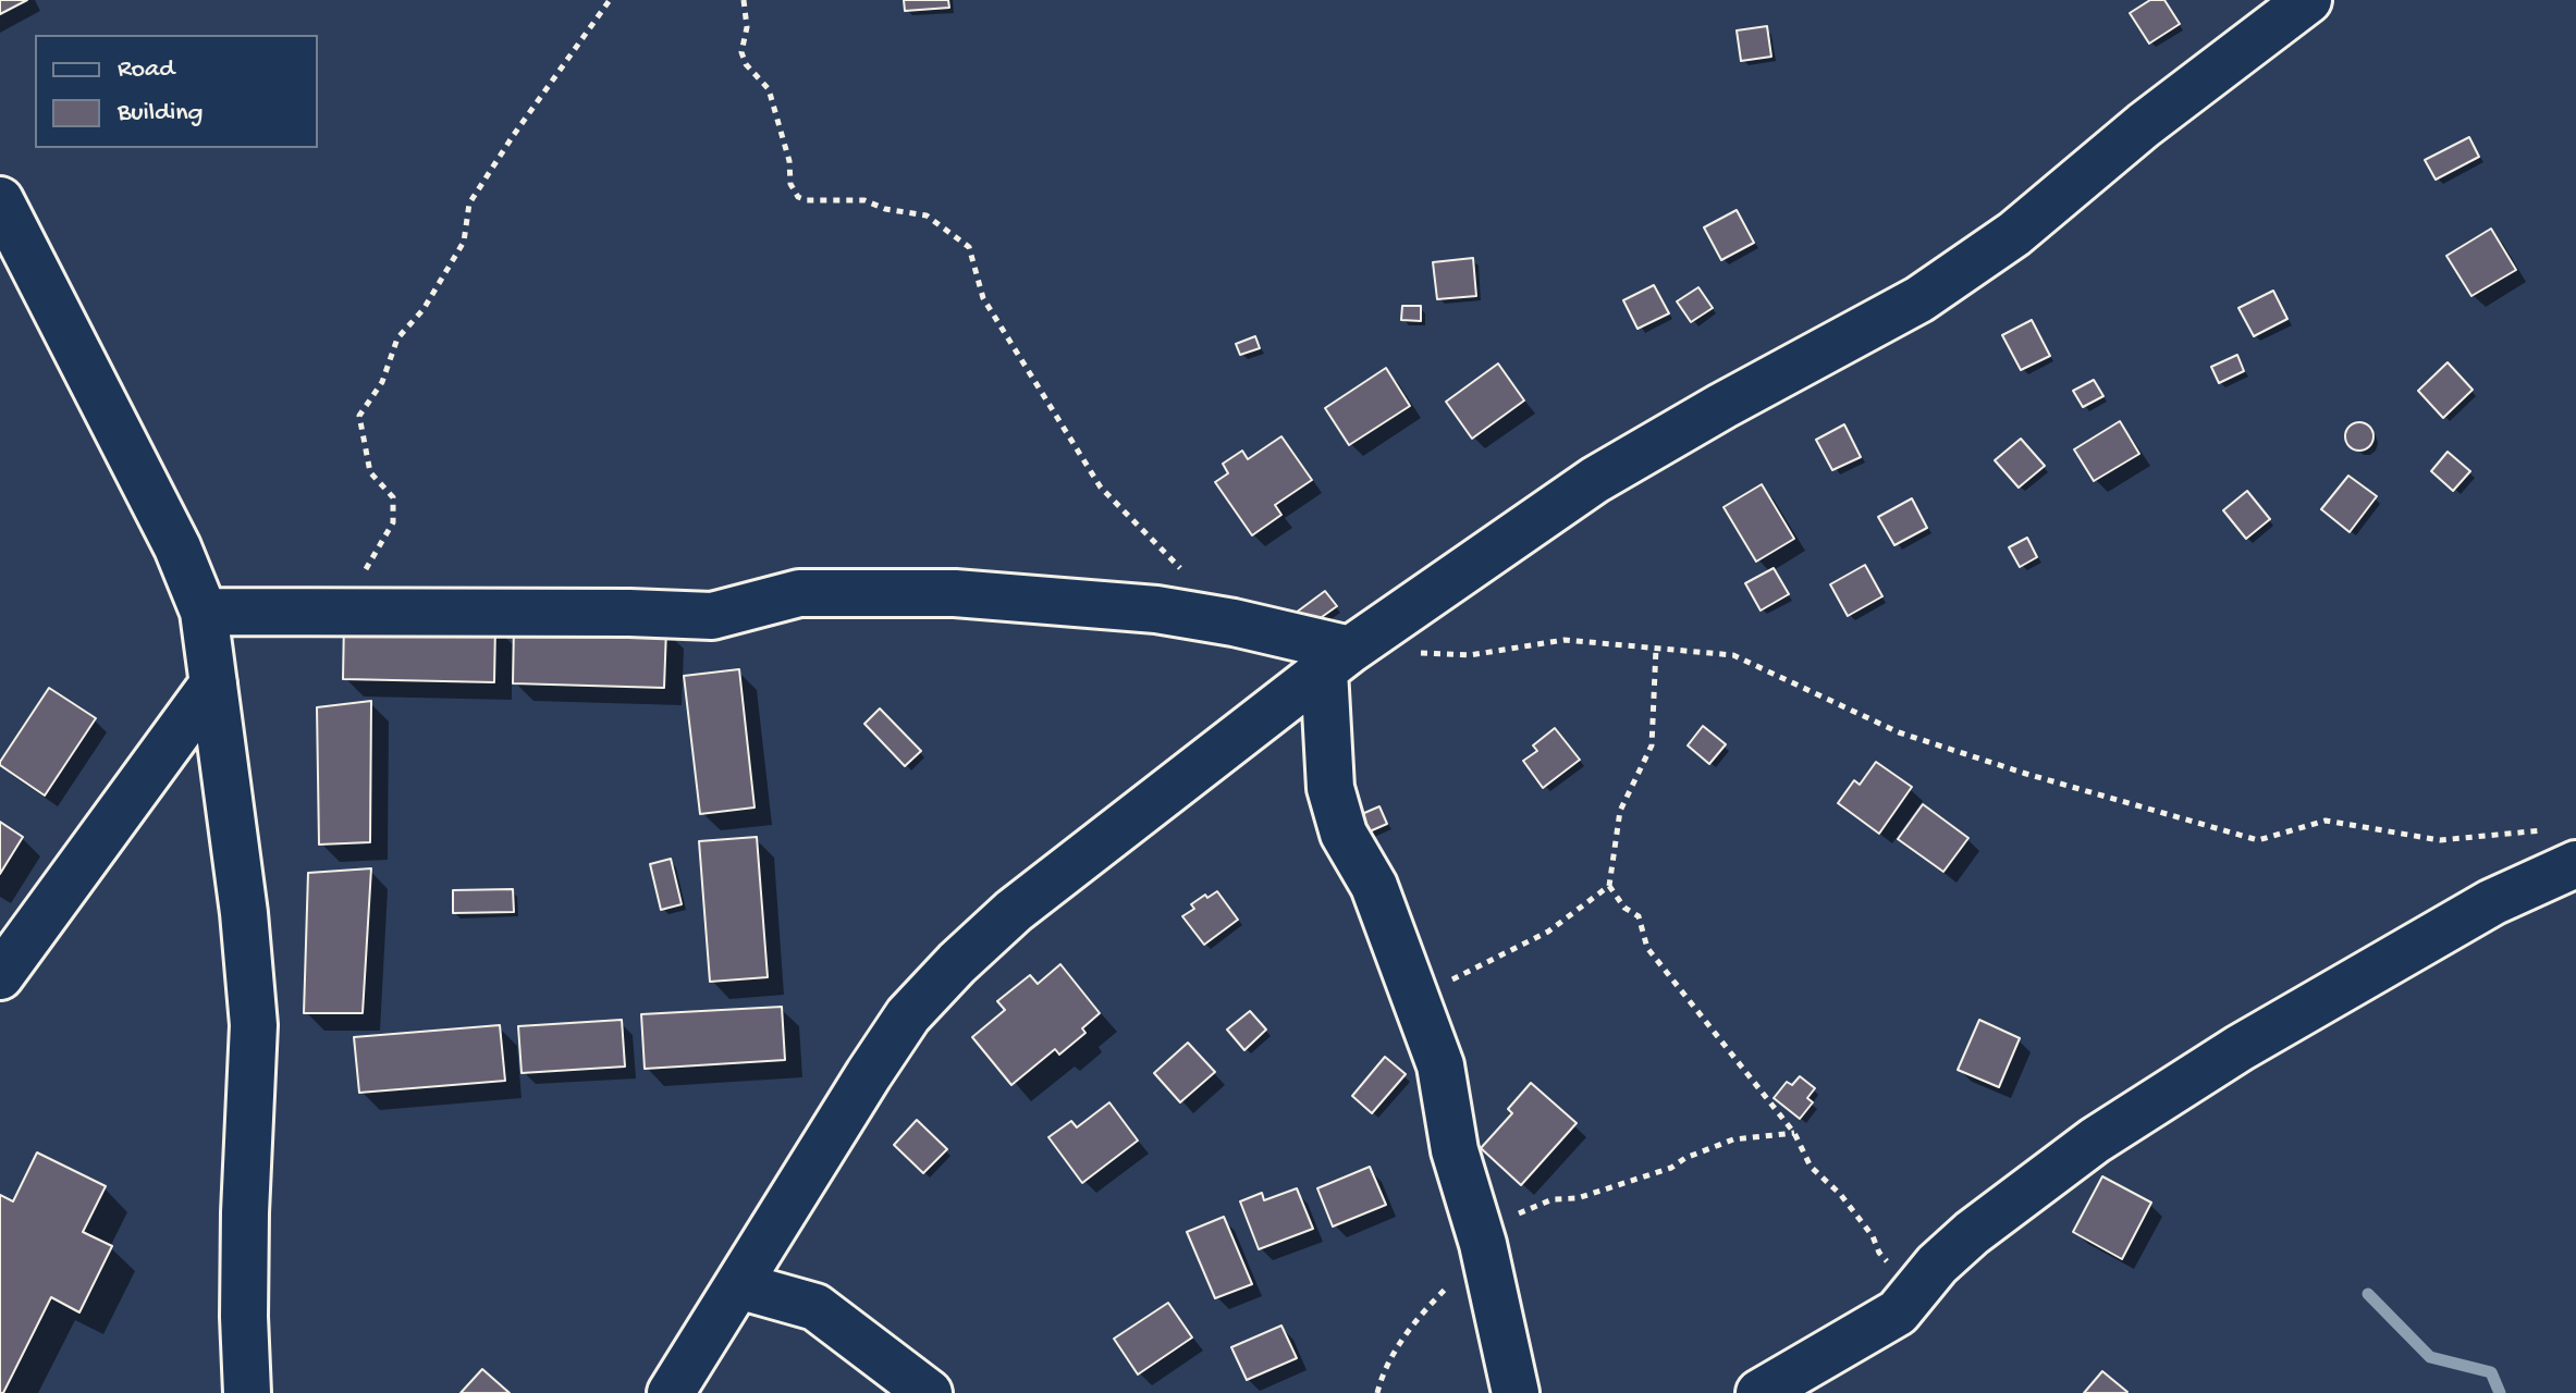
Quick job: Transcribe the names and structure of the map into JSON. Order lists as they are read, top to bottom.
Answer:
{
  "legend": ["Road", "Building"]
}
